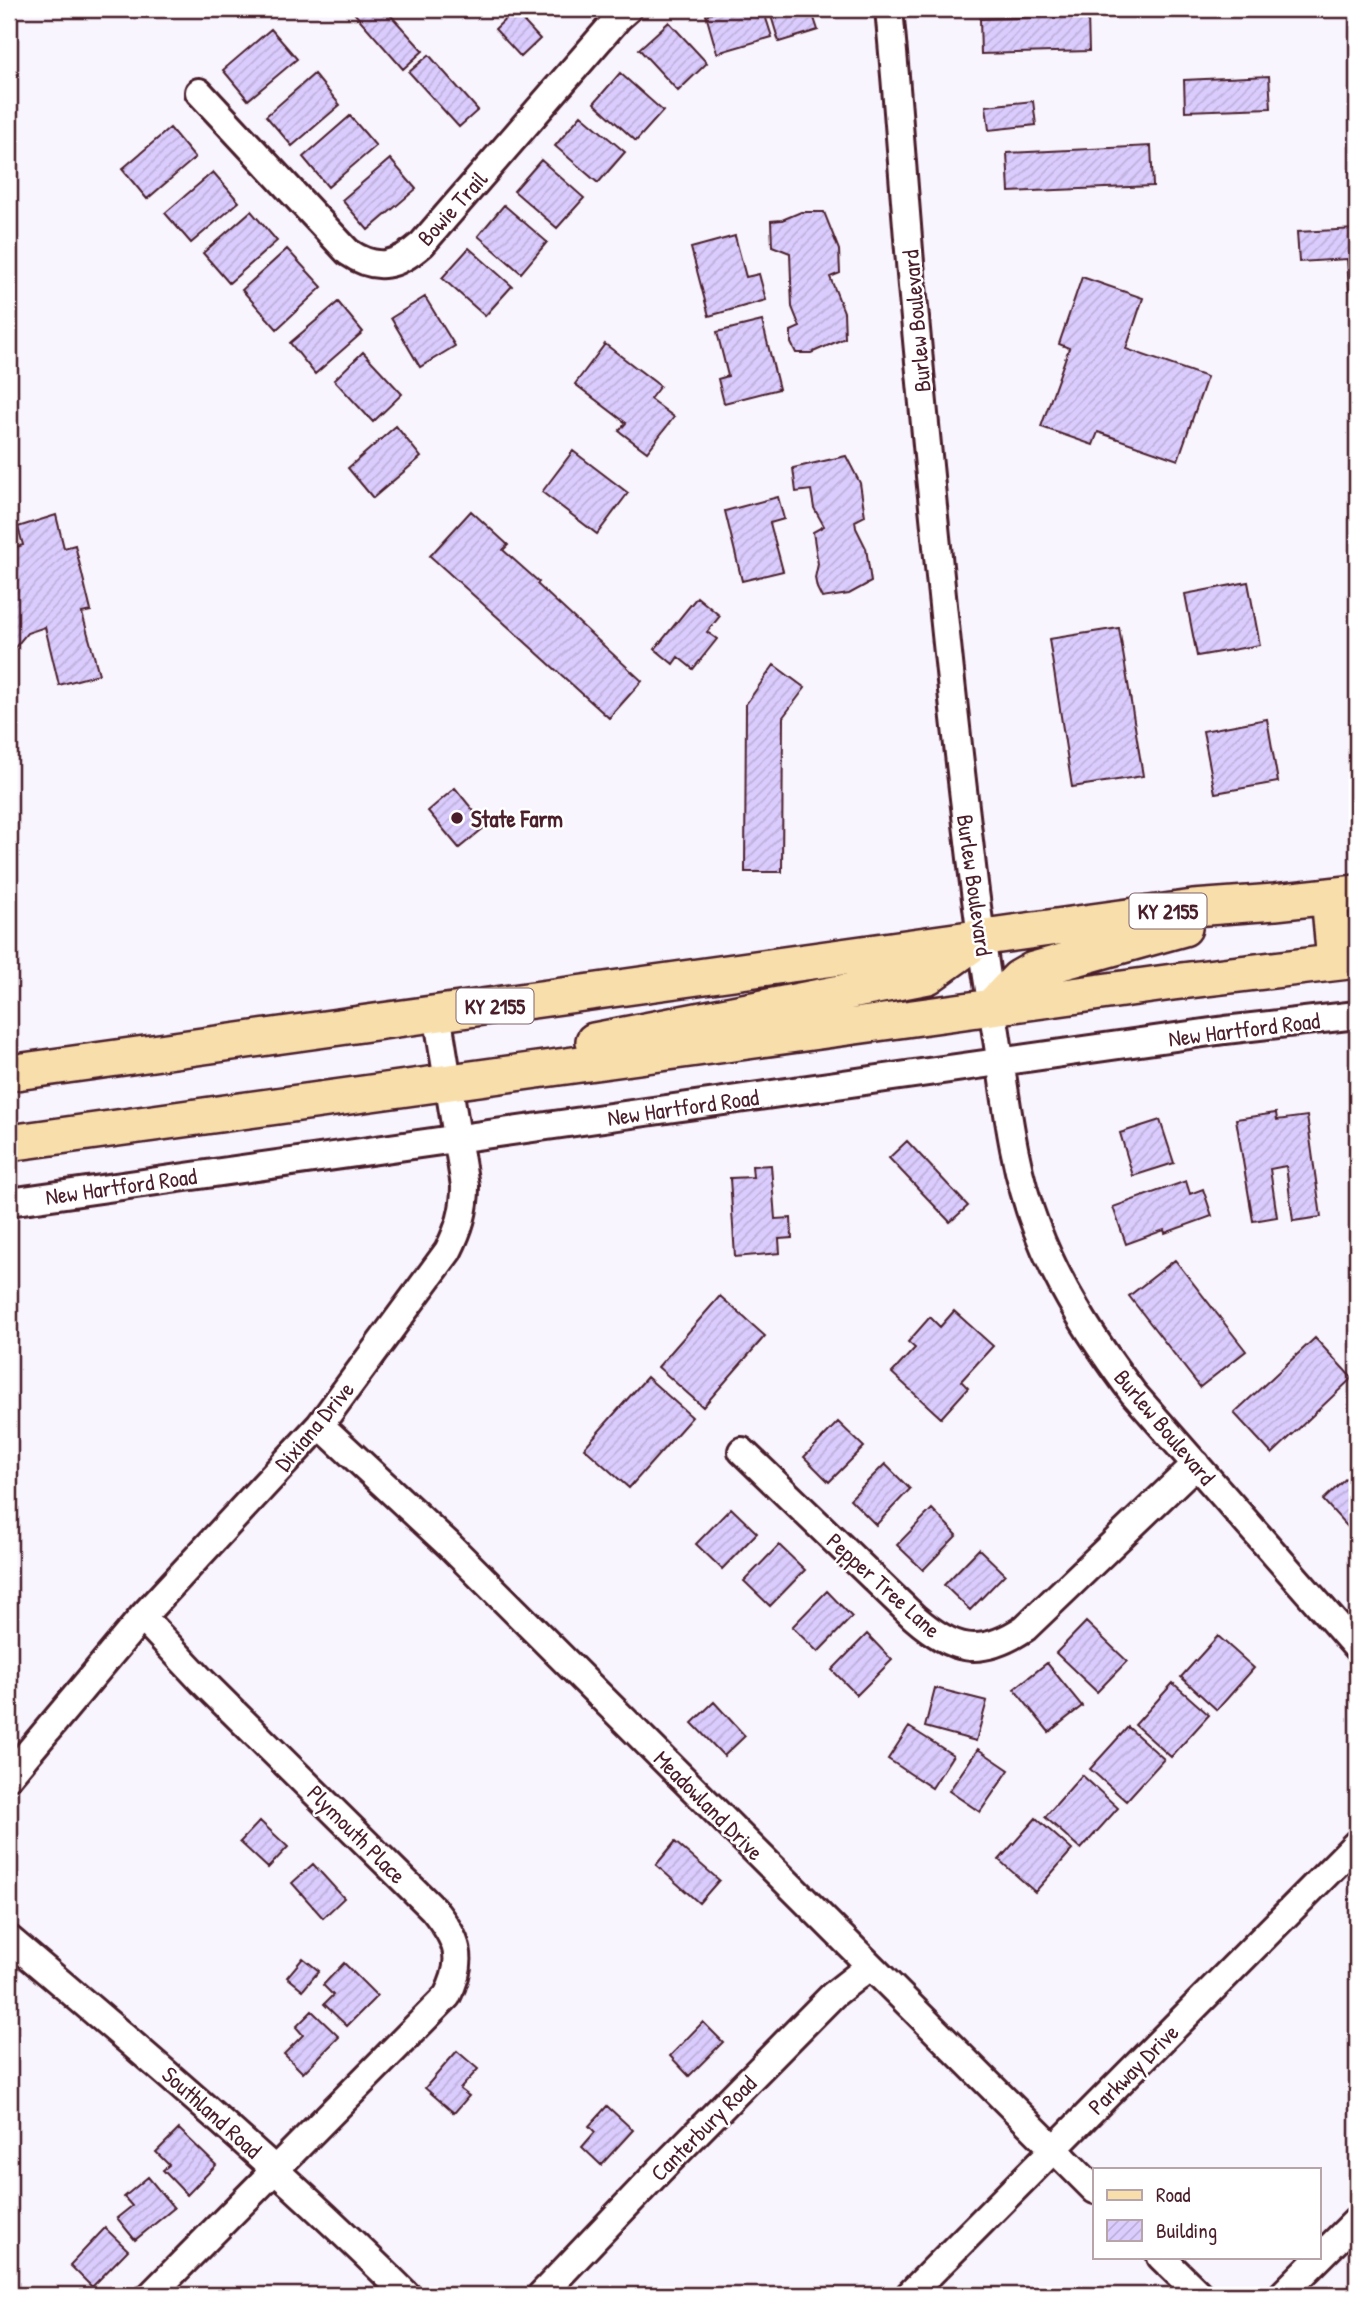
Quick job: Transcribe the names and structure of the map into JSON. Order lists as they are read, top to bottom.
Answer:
{
  "streets": {
    "main road": ["KY 2155"],
    "street": [
      "Bowie Trail",
      "Burlew Boulevard",
      "New Hartford Road",
      "Dixiana Drive",
      "Pepper Tree Lane",
      "Meadowland Drive",
      "Plymouth Place",
      "Parkway Drive",
      "Southland Road",
      "Canterbury Road"
    ]
  },
  "crossings": [
    ["Burlew Boulevard", "KY 2155"],
    ["Burlew Boulevard", "New Hartford Road"],
    ["Burlew Boulevard", "Pepper Tree Lane"],
    ["KY 2155", "Dixiana Drive"],
    ["New Hartford Road", "Dixiana Drive"],
    ["Dixiana Drive", "Meadowland Drive"],
    ["Dixiana Drive", "Plymouth Place"],
    ["Meadowland Drive", "Parkway Drive"],
    ["Meadowland Drive", "Canterbury Road"],
    ["Plymouth Place", "Southland Road"]
  ],
  "places": ["State Farm"],
  "legend": ["Road", "Building"]
}
